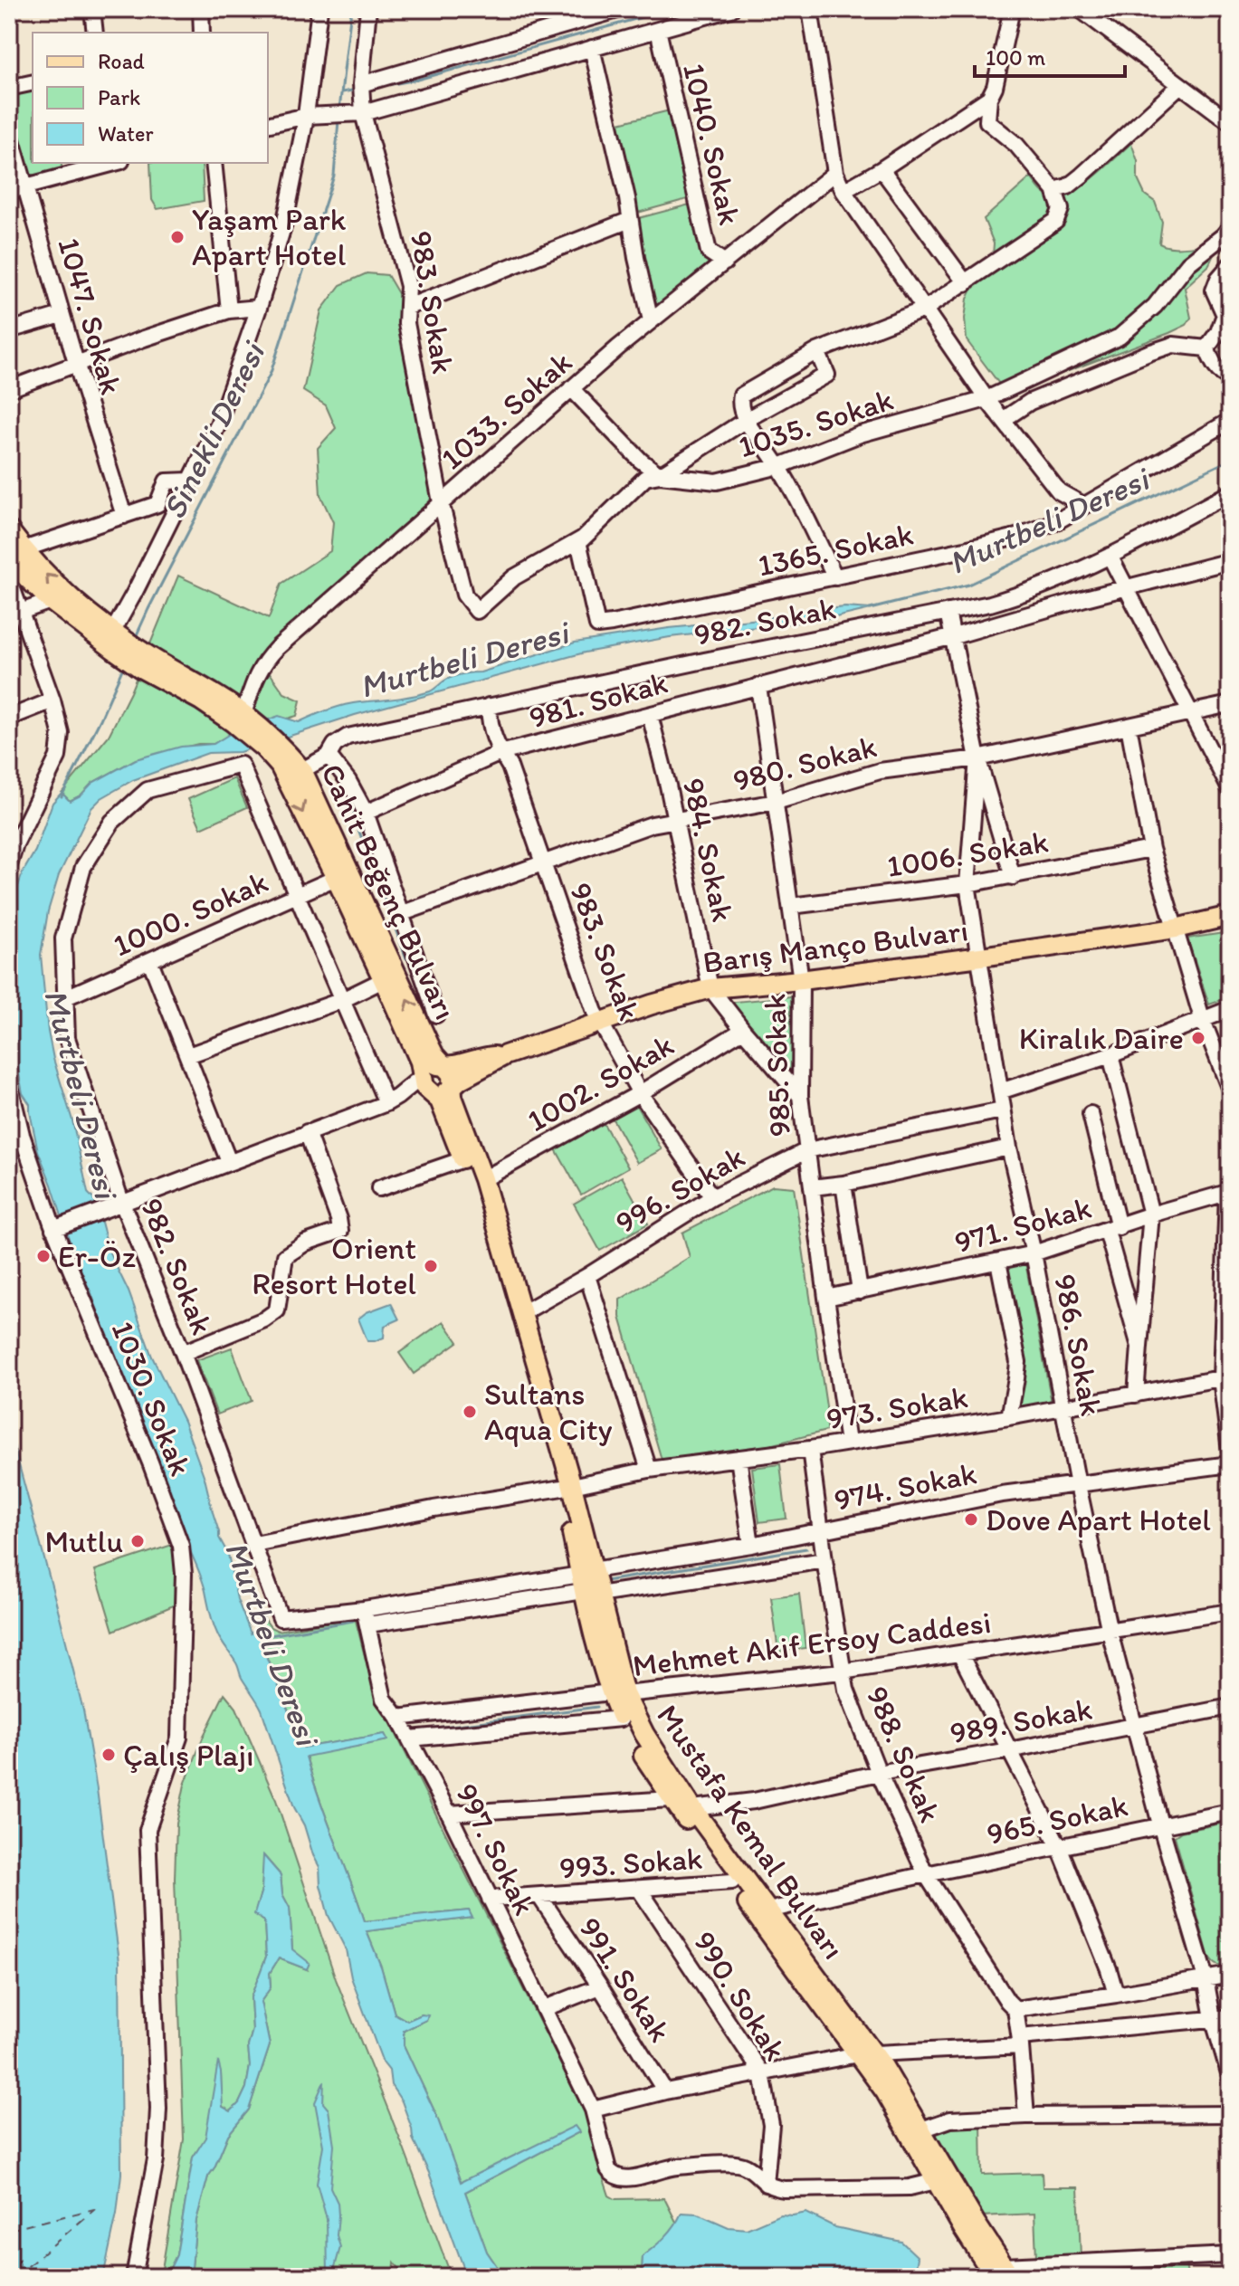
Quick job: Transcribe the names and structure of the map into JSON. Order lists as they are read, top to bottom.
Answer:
{
  "streets": {
    "main road": ["Cahit Beğenç Bulvarı", "Barış Manço Bulvarı", "Mustafa Kemal Bulvarı"],
    "street": [
      "1040. Sokak",
      "983. Sokak",
      "1047. Sokak",
      "1033. Sokak",
      "1035. Sokak",
      "1365. Sokak",
      "982. Sokak",
      "981. Sokak",
      "980. Sokak",
      "984. Sokak",
      "1006. Sokak",
      "1000. Sokak",
      "985. Sokak",
      "1002. Sokak",
      "996. Sokak",
      "971. Sokak",
      "986. Sokak",
      "1030. Sokak",
      "973. Sokak",
      "974. Sokak",
      "Mehmet Akif Ersoy Caddesi",
      "989. Sokak",
      "988. Sokak",
      "965. Sokak",
      "997. Sokak",
      "993. Sokak",
      "991. Sokak",
      "990. Sokak"
    ]
  },
  "crossings": [
    ["1040. Sokak", "1033. Sokak"],
    ["983. Sokak", "1033. Sokak"],
    ["983. Sokak", "1365. Sokak"],
    ["983. Sokak", "982. Sokak"],
    ["983. Sokak", "981. Sokak"],
    ["983. Sokak", "980. Sokak"],
    ["983. Sokak", "Barış Manço Bulvarı"],
    ["983. Sokak", "1002. Sokak"],
    ["983. Sokak", "996. Sokak"],
    ["1033. Sokak", "Cahit Beğenç Bulvarı"],
    ["982. Sokak", "Cahit Beğenç Bulvarı"],
    ["982. Sokak", "1000. Sokak"],
    ["982. Sokak", "986. Sokak"],
    ["982. Sokak", "973. Sokak"],
    ["982. Sokak", "974. Sokak"],
    ["981. Sokak", "984. Sokak"],
    ["981. Sokak", "985. Sokak"],
    ["981. Sokak", "986. Sokak"],
    ["980. Sokak", "984. Sokak"],
    ["980. Sokak", "985. Sokak"],
    ["980. Sokak", "986. Sokak"],
    ["984. Sokak", "Barış Manço Bulvarı"],
    ["984. Sokak", "985. Sokak"],
    ["984. Sokak", "1002. Sokak"],
    ["1006. Sokak", "985. Sokak"],
    ["1006. Sokak", "986. Sokak"],
    ["Cahit Beğenç Bulvarı", "1000. Sokak"],
    ["Cahit Beğenç Bulvarı", "Barış Manço Bulvarı"],
    ["Cahit Beğenç Bulvarı", "Mustafa Kemal Bulvarı"],
    ["Barış Manço Bulvarı", "985. Sokak"],
    ["Barış Manço Bulvarı", "986. Sokak"],
    ["Barış Manço Bulvarı", "Mustafa Kemal Bulvarı"],
    ["985. Sokak", "996. Sokak"],
    ["985. Sokak", "971. Sokak"],
    ["985. Sokak", "973. Sokak"],
    ["1002. Sokak", "Mustafa Kemal Bulvarı"],
    ["996. Sokak", "986. Sokak"],
    ["996. Sokak", "Mustafa Kemal Bulvarı"],
    ["971. Sokak", "986. Sokak"],
    ["986. Sokak", "973. Sokak"],
    ["986. Sokak", "974. Sokak"],
    ["986. Sokak", "Mehmet Akif Ersoy Caddesi"],
    ["986. Sokak", "989. Sokak"],
    ["986. Sokak", "965. Sokak"],
    ["973. Sokak", "988. Sokak"],
    ["973. Sokak", "Mustafa Kemal Bulvarı"],
    ["974. Sokak", "988. Sokak"],
    ["974. Sokak", "Mustafa Kemal Bulvarı"],
    ["974. Sokak", "997. Sokak"],
    ["Mehmet Akif Ersoy Caddesi", "988. Sokak"],
    ["Mehmet Akif Ersoy Caddesi", "Mustafa Kemal Bulvarı"],
    ["Mehmet Akif Ersoy Caddesi", "997. Sokak"],
    ["989. Sokak", "988. Sokak"],
    ["989. Sokak", "Mustafa Kemal Bulvarı"],
    ["988. Sokak", "965. Sokak"],
    ["965. Sokak", "Mustafa Kemal Bulvarı"],
    ["Mustafa Kemal Bulvarı", "993. Sokak"],
    ["997. Sokak", "993. Sokak"],
    ["997. Sokak", "990. Sokak"],
    ["993. Sokak", "991. Sokak"],
    ["993. Sokak", "990. Sokak"]
  ],
  "water": ["Sinekli Deresi", "Murtbeli Deresi"],
  "places": [
    "Yaşam Park Apart Hotel",
    "Kiralık Daire",
    "Er-Öz",
    "Orient Resort Hotel",
    "Sultans Aqua City",
    "Dove Apart Hotel",
    "Mutlu",
    "Çalış Plajı"
  ],
  "legend": ["Road", "Park", "Water"],
  "scale_bar": "100 m"
}
